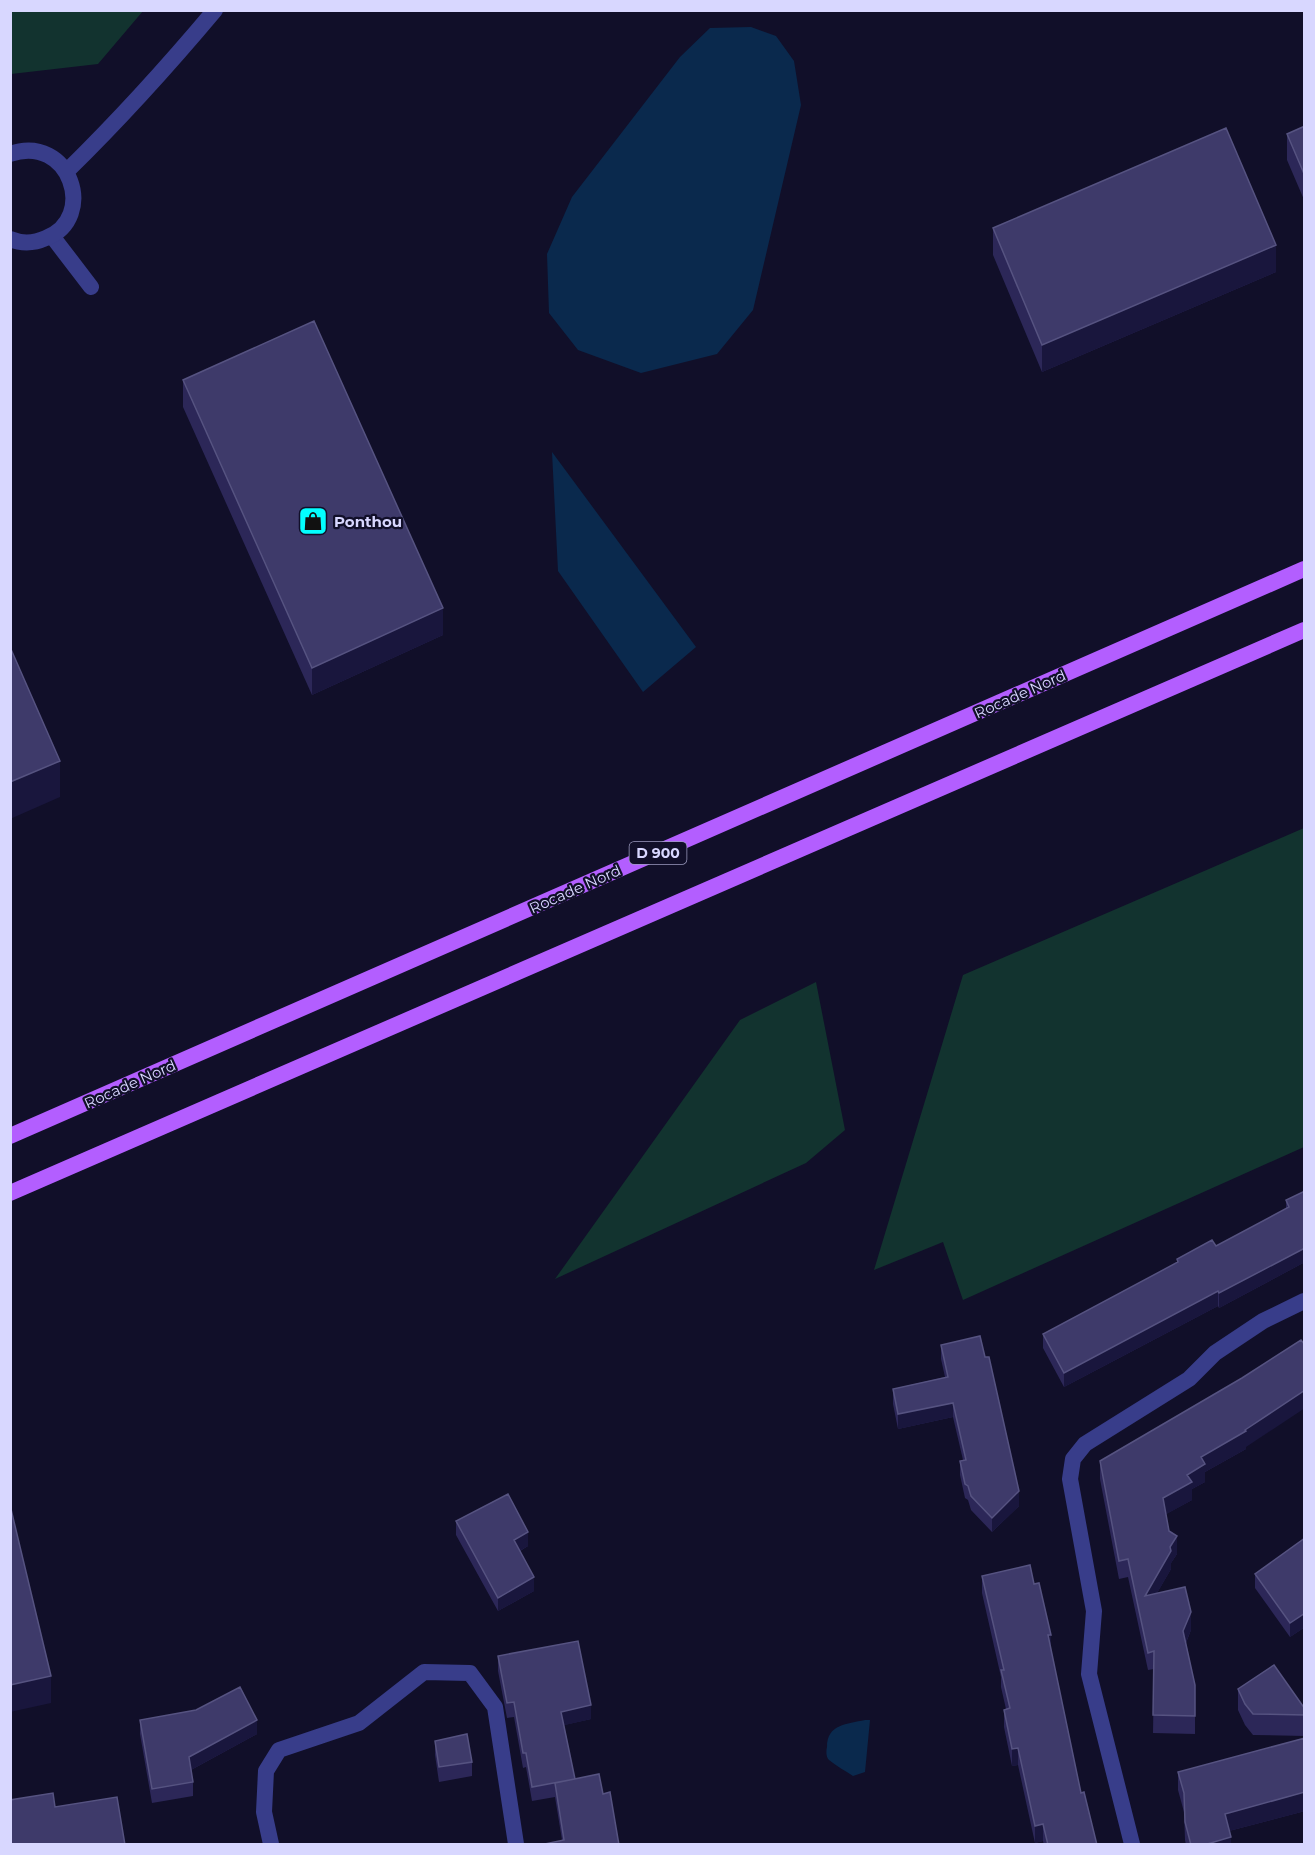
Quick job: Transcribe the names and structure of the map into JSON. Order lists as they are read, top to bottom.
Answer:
{
  "streets": {
    "main road": ["Rocade Nord", "D 900"]
  },
  "places": {
    "shop": ["Ponthou"]
  }
}
